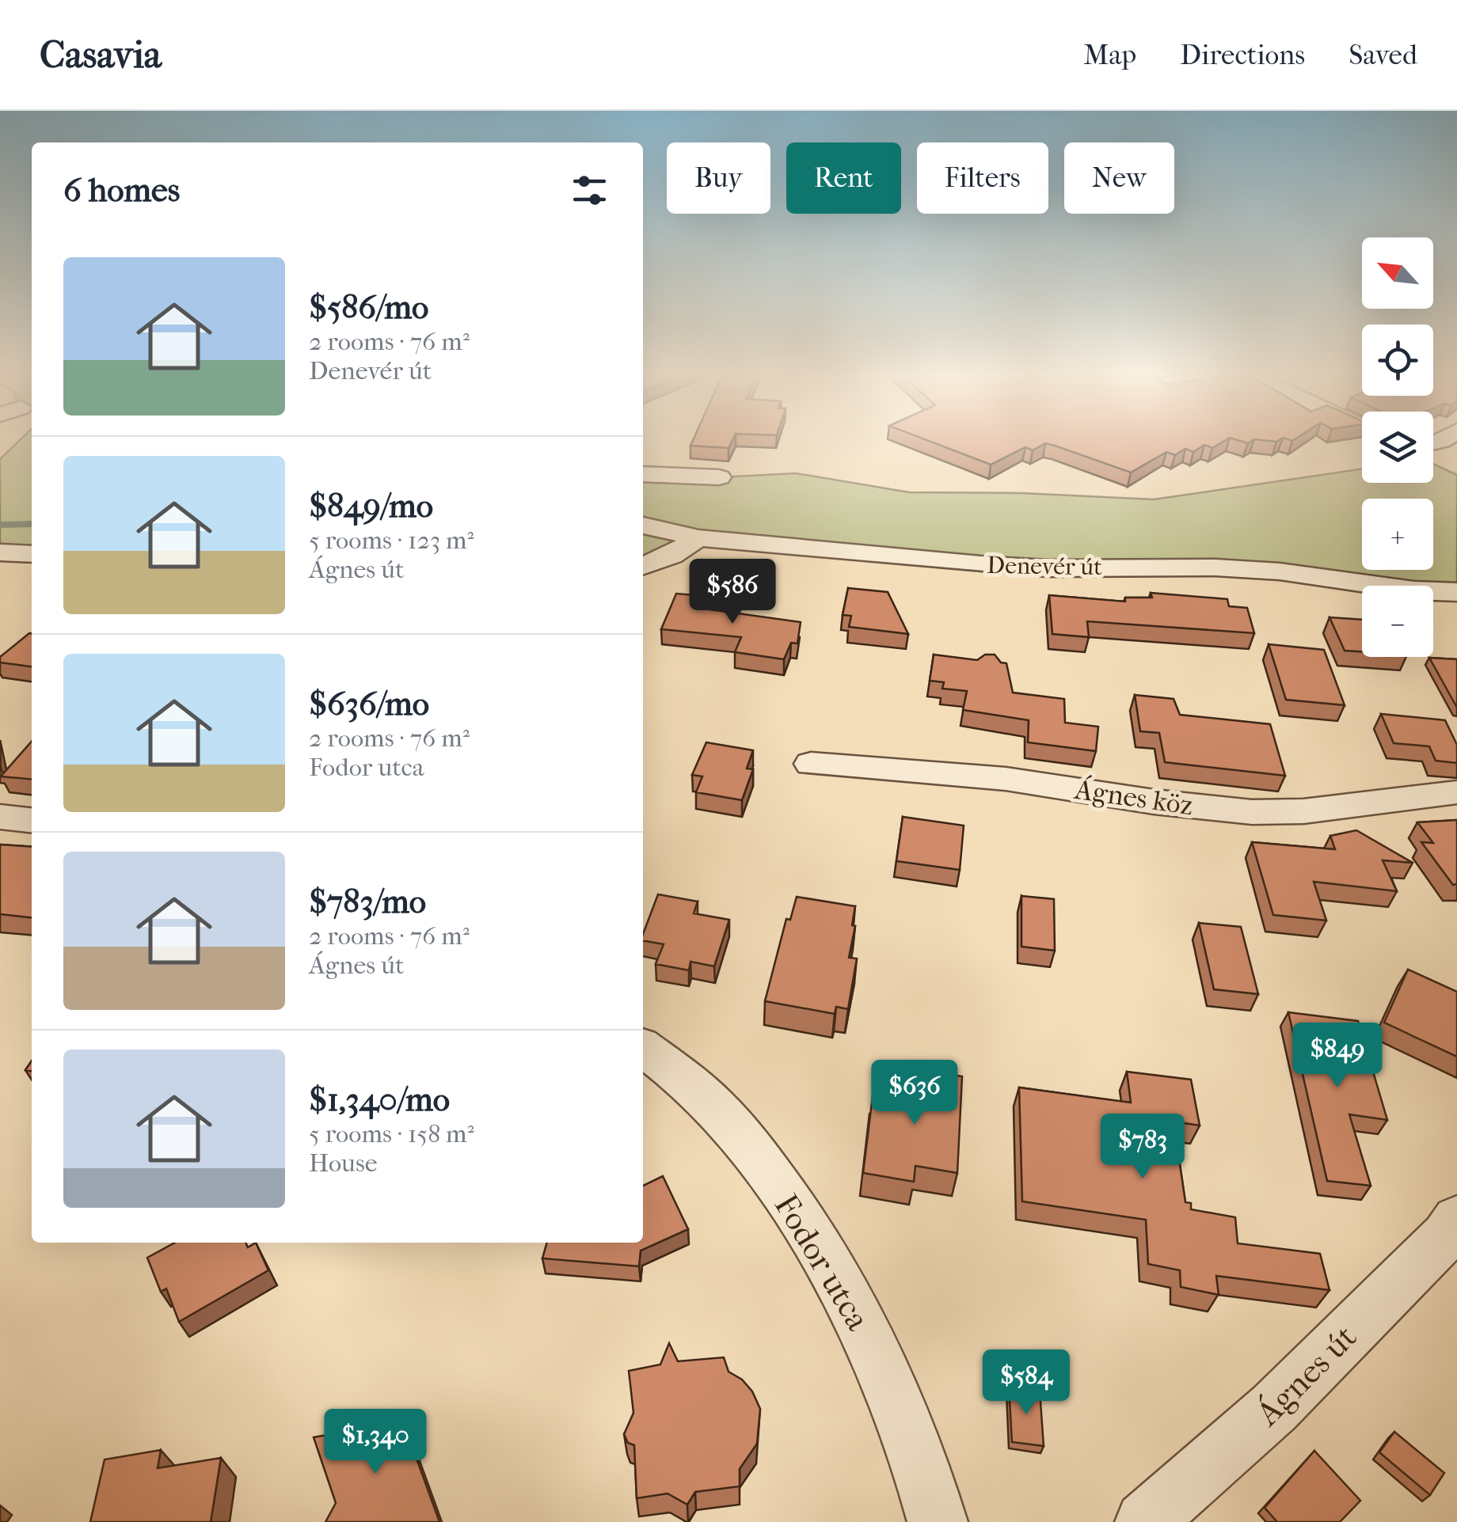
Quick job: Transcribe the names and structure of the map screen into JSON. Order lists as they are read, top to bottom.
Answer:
{
  "streets": {
    "street": [
      "Denevér út",
      "Ágnes köz",
      "Fodor utca",
      "Ágnes út"
    ]
  },
  "north": "top left",
  "page": {
    "header": "Casavia",
    "nav": ["Map", "Directions", "Saved"],
    "chip": [
      "Buy",
      "Rent",
      "Filters",
      "New"
    ],
    "heading": "6 homes",
    "map_buttons": ["+", "−"],
    "list": [
      {
        "name": "$586/mo",
        "note": "2 rooms · 76 m² · Denevér út"
      },
      {
        "name": "$849/mo",
        "note": "5 rooms · 123 m² · Ágnes út"
      },
      {
        "name": "$636/mo",
        "note": "2 rooms · 76 m² · Fodor utca"
      },
      {
        "name": "$783/mo",
        "note": "2 rooms · 76 m² · Ágnes út"
      },
      {
        "name": "$1,340/mo",
        "note": "5 rooms · 158 m² · House"
      }
    ],
    "price": [
      "$586",
      "$849",
      "$636",
      "$783",
      "$584",
      "$1,340"
    ]
  }
}
